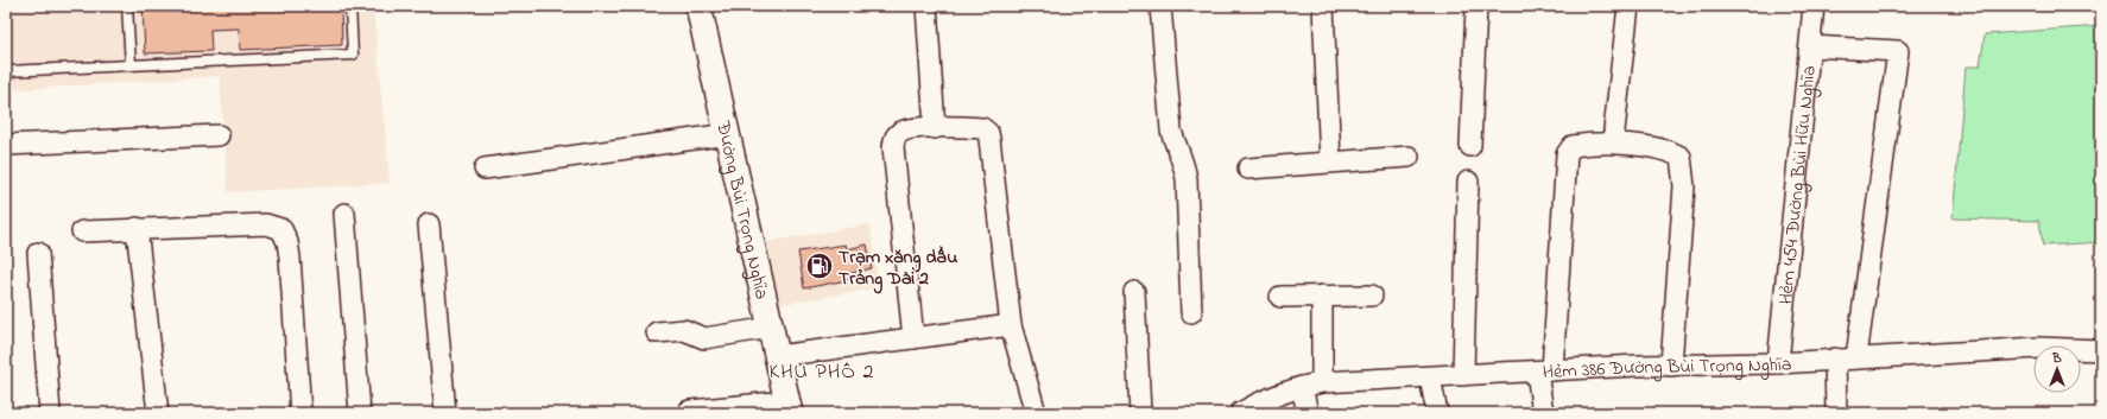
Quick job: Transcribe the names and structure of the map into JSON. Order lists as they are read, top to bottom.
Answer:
{
  "streets": {
    "street": ["Hẻm 454 Đường Bùi Hữu Nghĩa", "Đường Bùi Trọng Nghĩa", "Hẻm 386 Đường Bùi Trọng Nghĩa"]
  },
  "crossings": [
    ["Hẻm 454 Đường Bùi Hữu Nghĩa", "Hẻm 386 Đường Bùi Trọng Nghĩa"]
  ],
  "districts": ["KHU PHỐ 2"],
  "places": {
    "fuel station": ["Trạm xăng dầu Trảng Dài 2"]
  },
  "north": "top"
}
